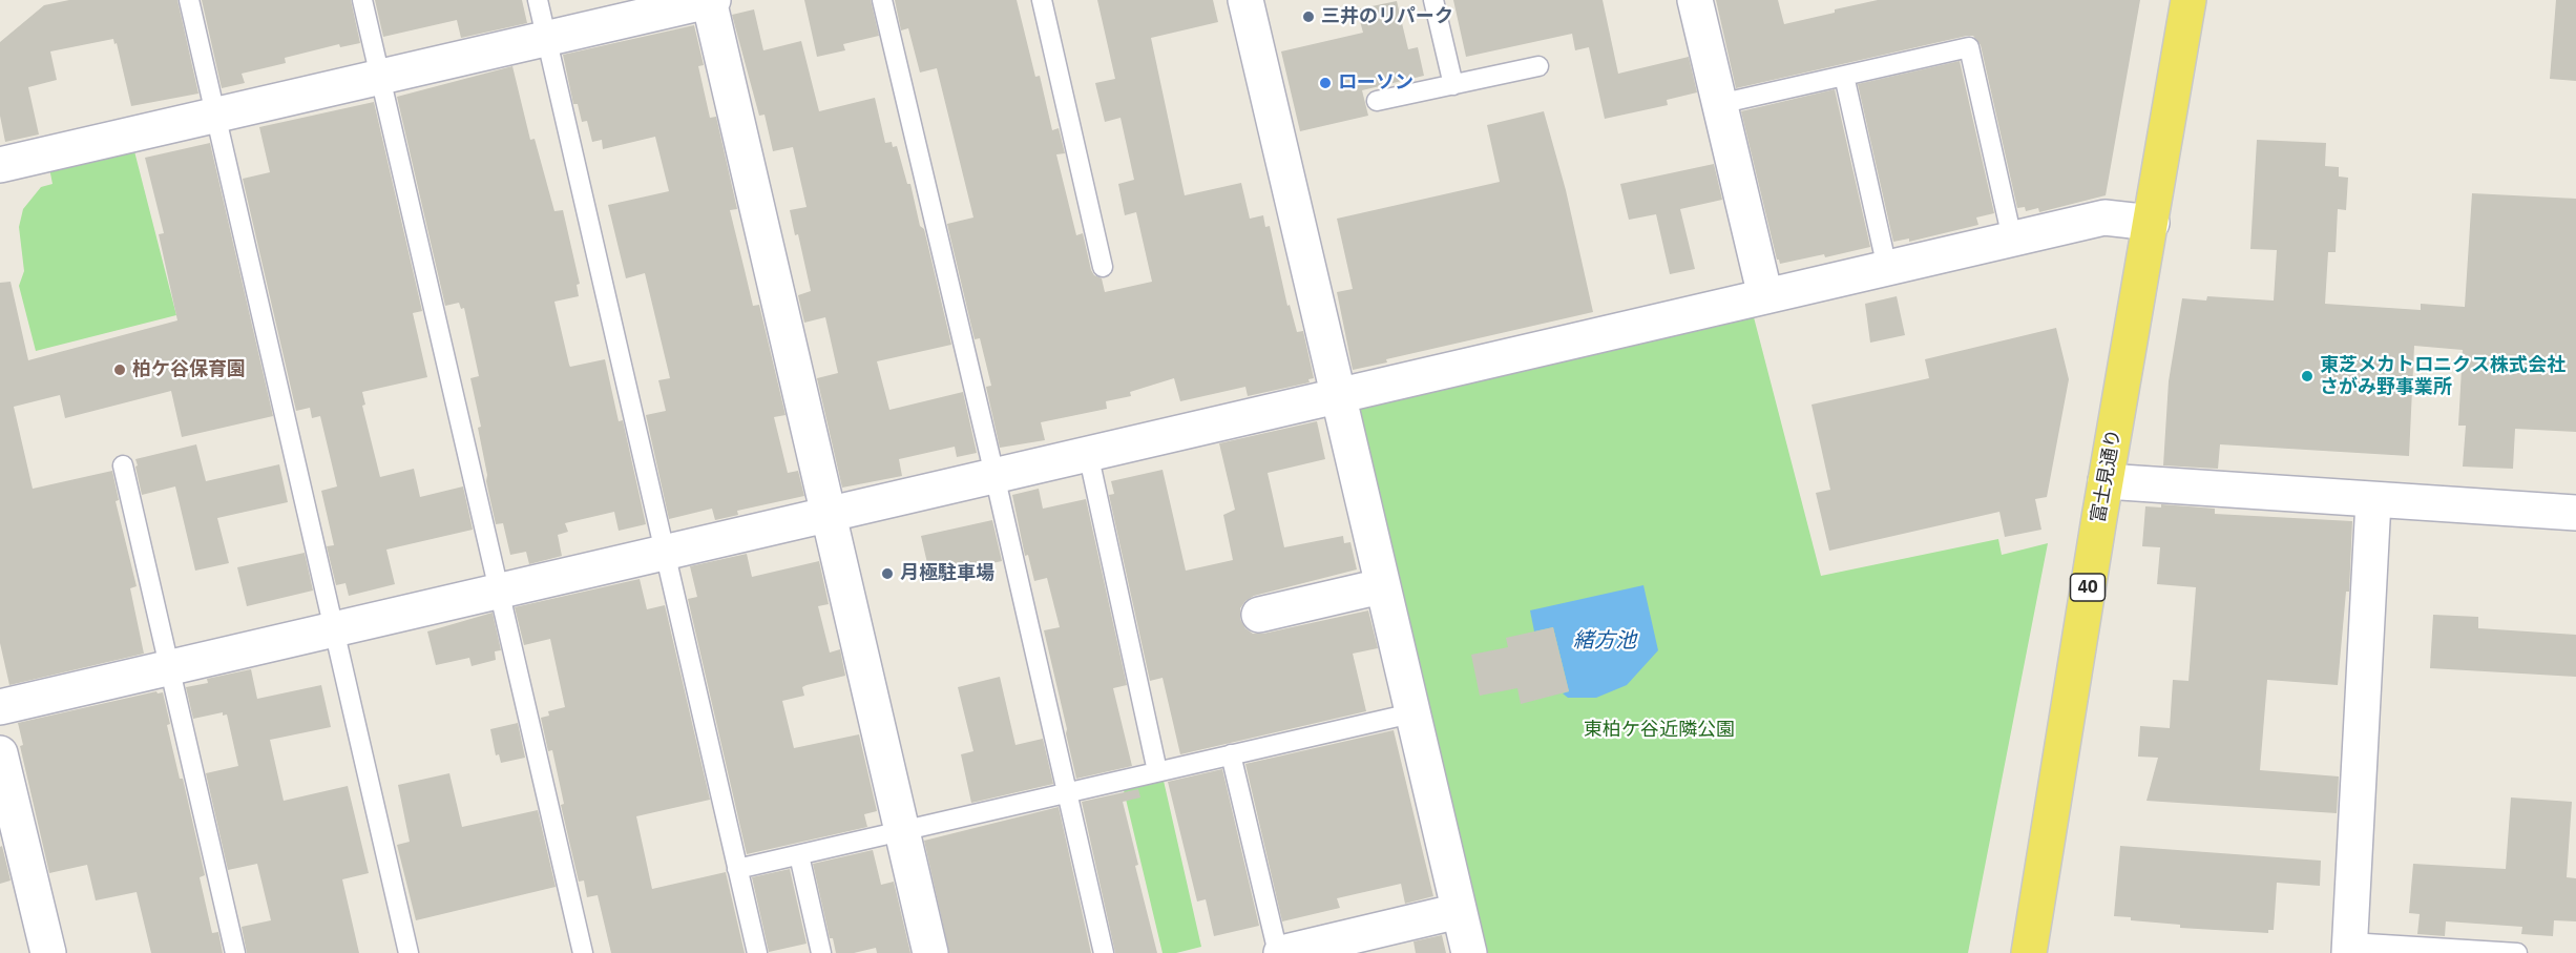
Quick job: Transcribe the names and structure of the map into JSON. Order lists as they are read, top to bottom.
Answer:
{
  "streets": {
    "main road": ["富士見通り", "40"]
  },
  "water": ["緒方池"],
  "parks": ["東柏ケ谷近隣公園"],
  "places": [
    "三井のリパーク",
    "ローソン",
    "柏ケ谷保育園",
    "東芝メカトロニクス株式会社 さがみ野事業所",
    "月極駐車場"
  ]
}
